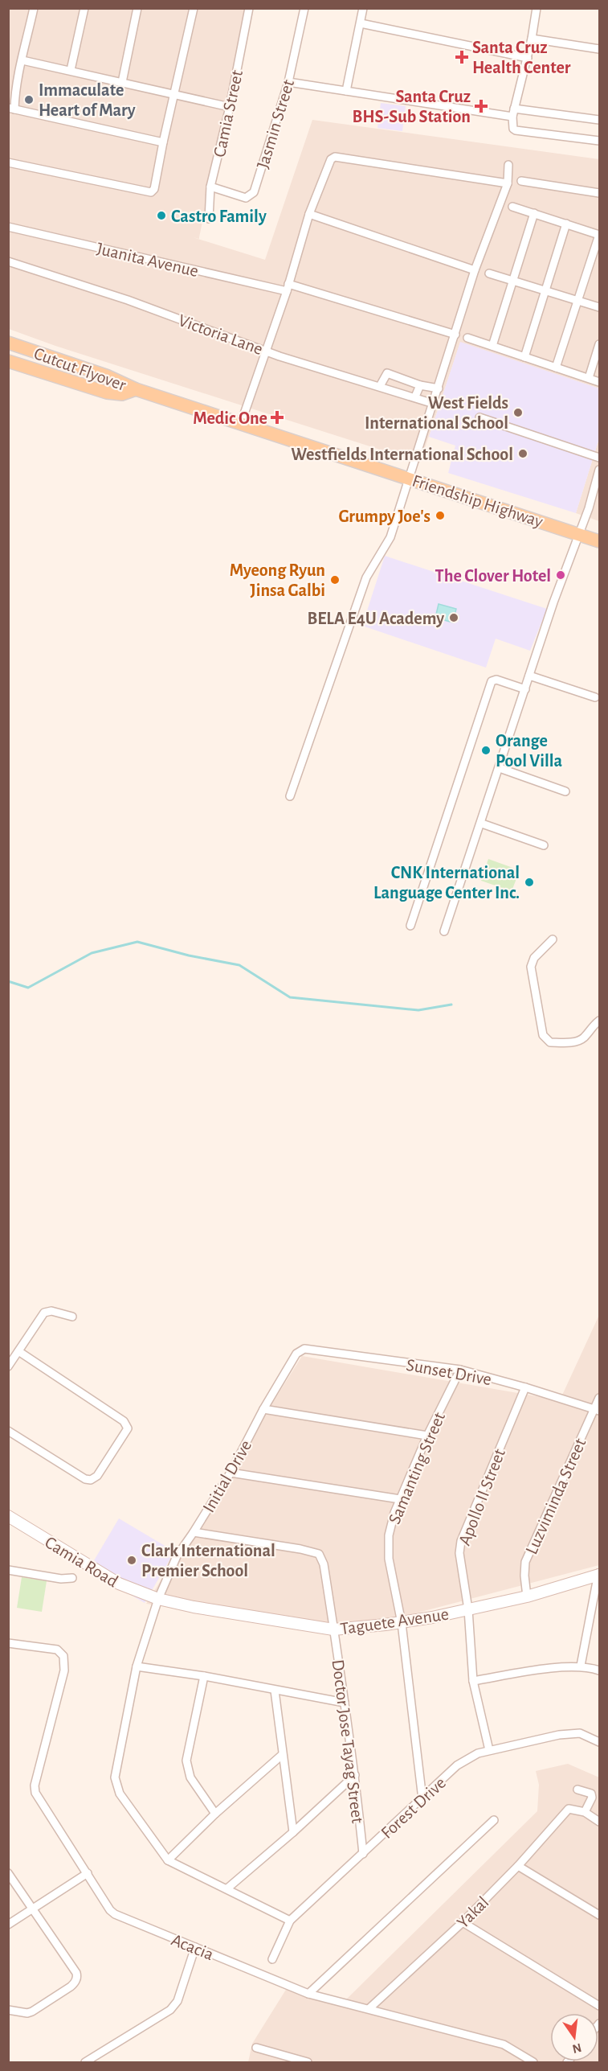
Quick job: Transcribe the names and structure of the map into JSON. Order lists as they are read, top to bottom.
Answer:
{
  "streets": {
    "main road": ["Cutcut Flyover", "Friendship Highway"],
    "street": [
      "Camia Street",
      "Jasmin Street",
      "Juanita Avenue",
      "Victoria Lane",
      "Sunset Drive",
      "Samanting Street",
      "Initial Drive",
      "Luzviminda Street",
      "Apollo II Street",
      "Camia Road",
      "Taguete Avenue",
      "Doctor Jose Tayag Street",
      "Forest Drive",
      "Yakal",
      "Acacia"
    ]
  },
  "crossings": [
    ["Camia Street", "Jasmin Street"],
    ["Cutcut Flyover", "Friendship Highway"],
    ["Sunset Drive", "Samanting Street"],
    ["Sunset Drive", "Initial Drive"],
    ["Sunset Drive", "Luzviminda Street"],
    ["Sunset Drive", "Apollo II Street"],
    ["Samanting Street", "Taguete Avenue"],
    ["Samanting Street", "Forest Drive"],
    ["Initial Drive", "Camia Road"],
    ["Initial Drive", "Taguete Avenue"],
    ["Initial Drive", "Doctor Jose Tayag Street"],
    ["Luzviminda Street", "Taguete Avenue"],
    ["Apollo II Street", "Taguete Avenue"],
    ["Apollo II Street", "Forest Drive"],
    ["Camia Road", "Taguete Avenue"],
    ["Taguete Avenue", "Doctor Jose Tayag Street"],
    ["Doctor Jose Tayag Street", "Forest Drive"],
    ["Yakal", "Acacia"]
  ],
  "places": {
    "health": ["Santa Cruz Health Center", "Santa Cruz BHS-Sub Station", "Medic One"],
    "other": [
      "Immaculate Heart of Mary",
      "Castro Family",
      "West Fields International School",
      "Westfields International School",
      "Grumpy Joe's",
      "The Clover Hotel",
      "Myeong Ryun Jinsa Galbi",
      "BELA E4U Academy",
      "Orange Pool Villa",
      "CNK International Language Center Inc.",
      "Clark International Premier School"
    ]
  },
  "north": "bottom"
}
